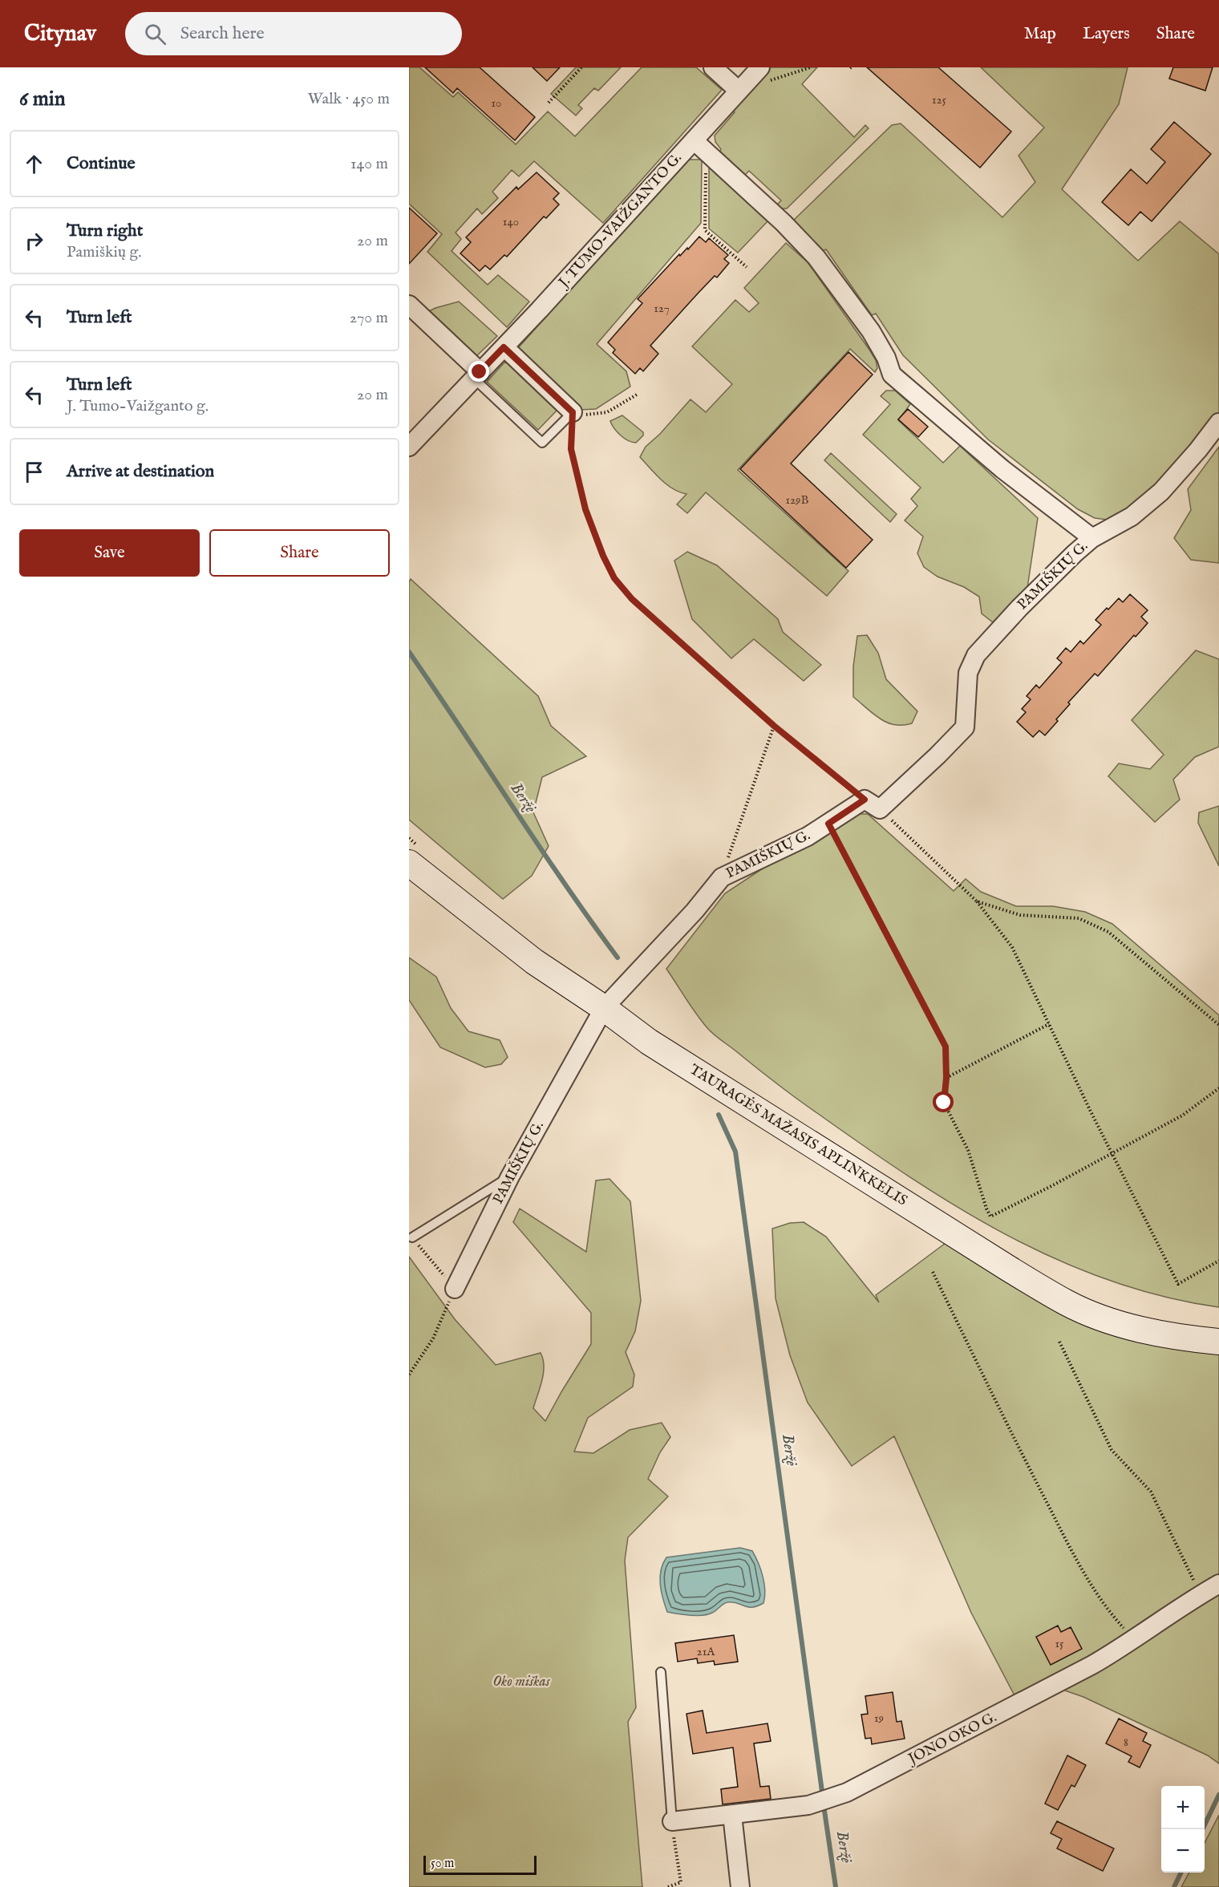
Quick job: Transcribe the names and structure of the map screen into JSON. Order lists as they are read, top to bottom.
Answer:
{
  "streets": {
    "main road": ["TAURAGĖS MAŽASIS APLINKKELIS"],
    "street": ["J. TUMO-VAIŽGANTO G.", "PAMIŠKIŲ G.", "JONO OKO G."]
  },
  "crossings": [
    ["PAMIŠKIŲ G.", "TAURAGĖS MAŽASIS APLINKKELIS"]
  ],
  "water": ["Beržė"],
  "parks": ["Oko miškas"],
  "house_numbers": [
    "125",
    "10",
    "140",
    "127",
    "129B",
    "15",
    "21A",
    "19",
    "8"
  ],
  "scale_bar": "50 m",
  "page": {
    "header": "Citynav",
    "search": "Search here",
    "nav": ["Map", "Layers", "Share"],
    "heading": ["6 min", "Walk · 450 m"],
    "list": [
      ["Continue", "140 m"],
      ["Turn right", "Pamiškių g.", "20 m"],
      ["Turn left", "270 m"],
      ["Turn left", "J. Tumo-Vaižganto g.", "20 m"],
      "Arrive at destination"
    ],
    "buttons": ["Save", "Share"],
    "map_buttons": ["+", "−"],
    "scale": "50 m"
  }
}
